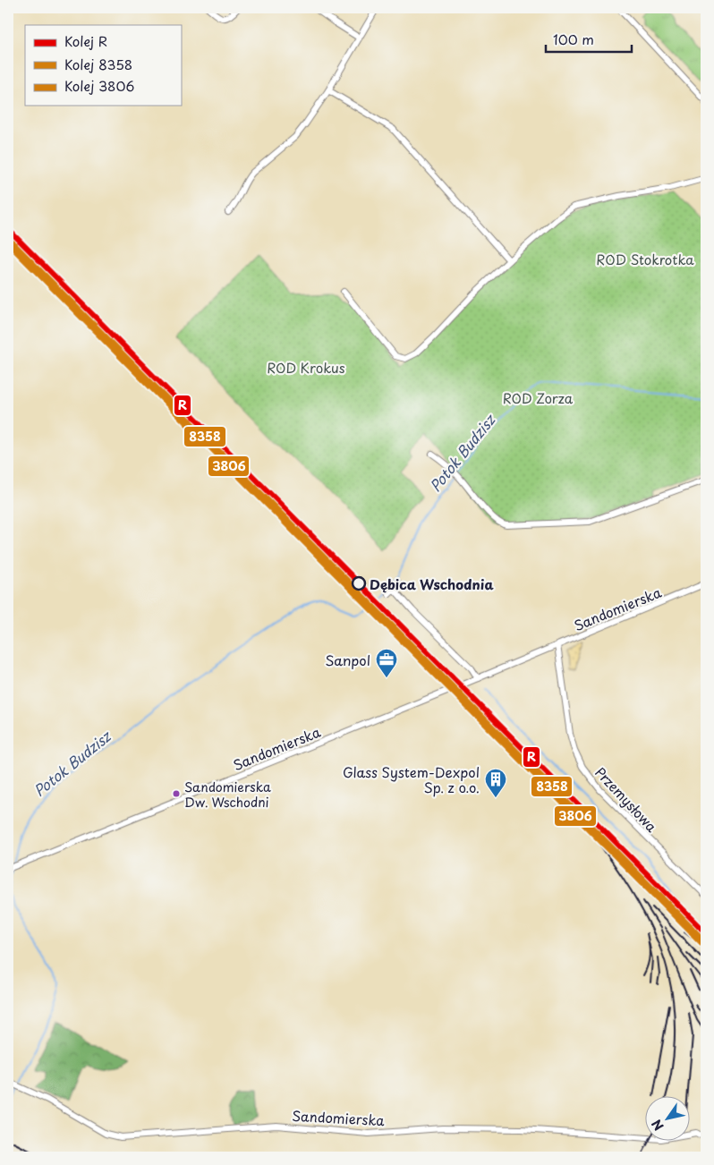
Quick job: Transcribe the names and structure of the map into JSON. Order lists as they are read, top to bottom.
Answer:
{
  "streets": {
    "street": ["Sandomierska", "Przemysłowa"]
  },
  "crossings": [
    ["Sandomierska", "Przemysłowa"]
  ],
  "water": ["Potok Budzisz"],
  "parks": ["ROD Stokrotka", "ROD Krokus", "ROD Zorza"],
  "places": {
    "other": ["Dębica Wschodnia", "Sandomierska Dw. Wschodni"],
    "office": ["Sanpol"],
    "building": ["Glass System-Dexpol Sp. z o.o."]
  },
  "lines": ["rail line R", "rail line 8358", "rail line 3806"],
  "legend": ["Kolej R", "Kolej 8358", "Kolej 3806"],
  "scale_bar": "100 m",
  "north": "bottom left"
}
